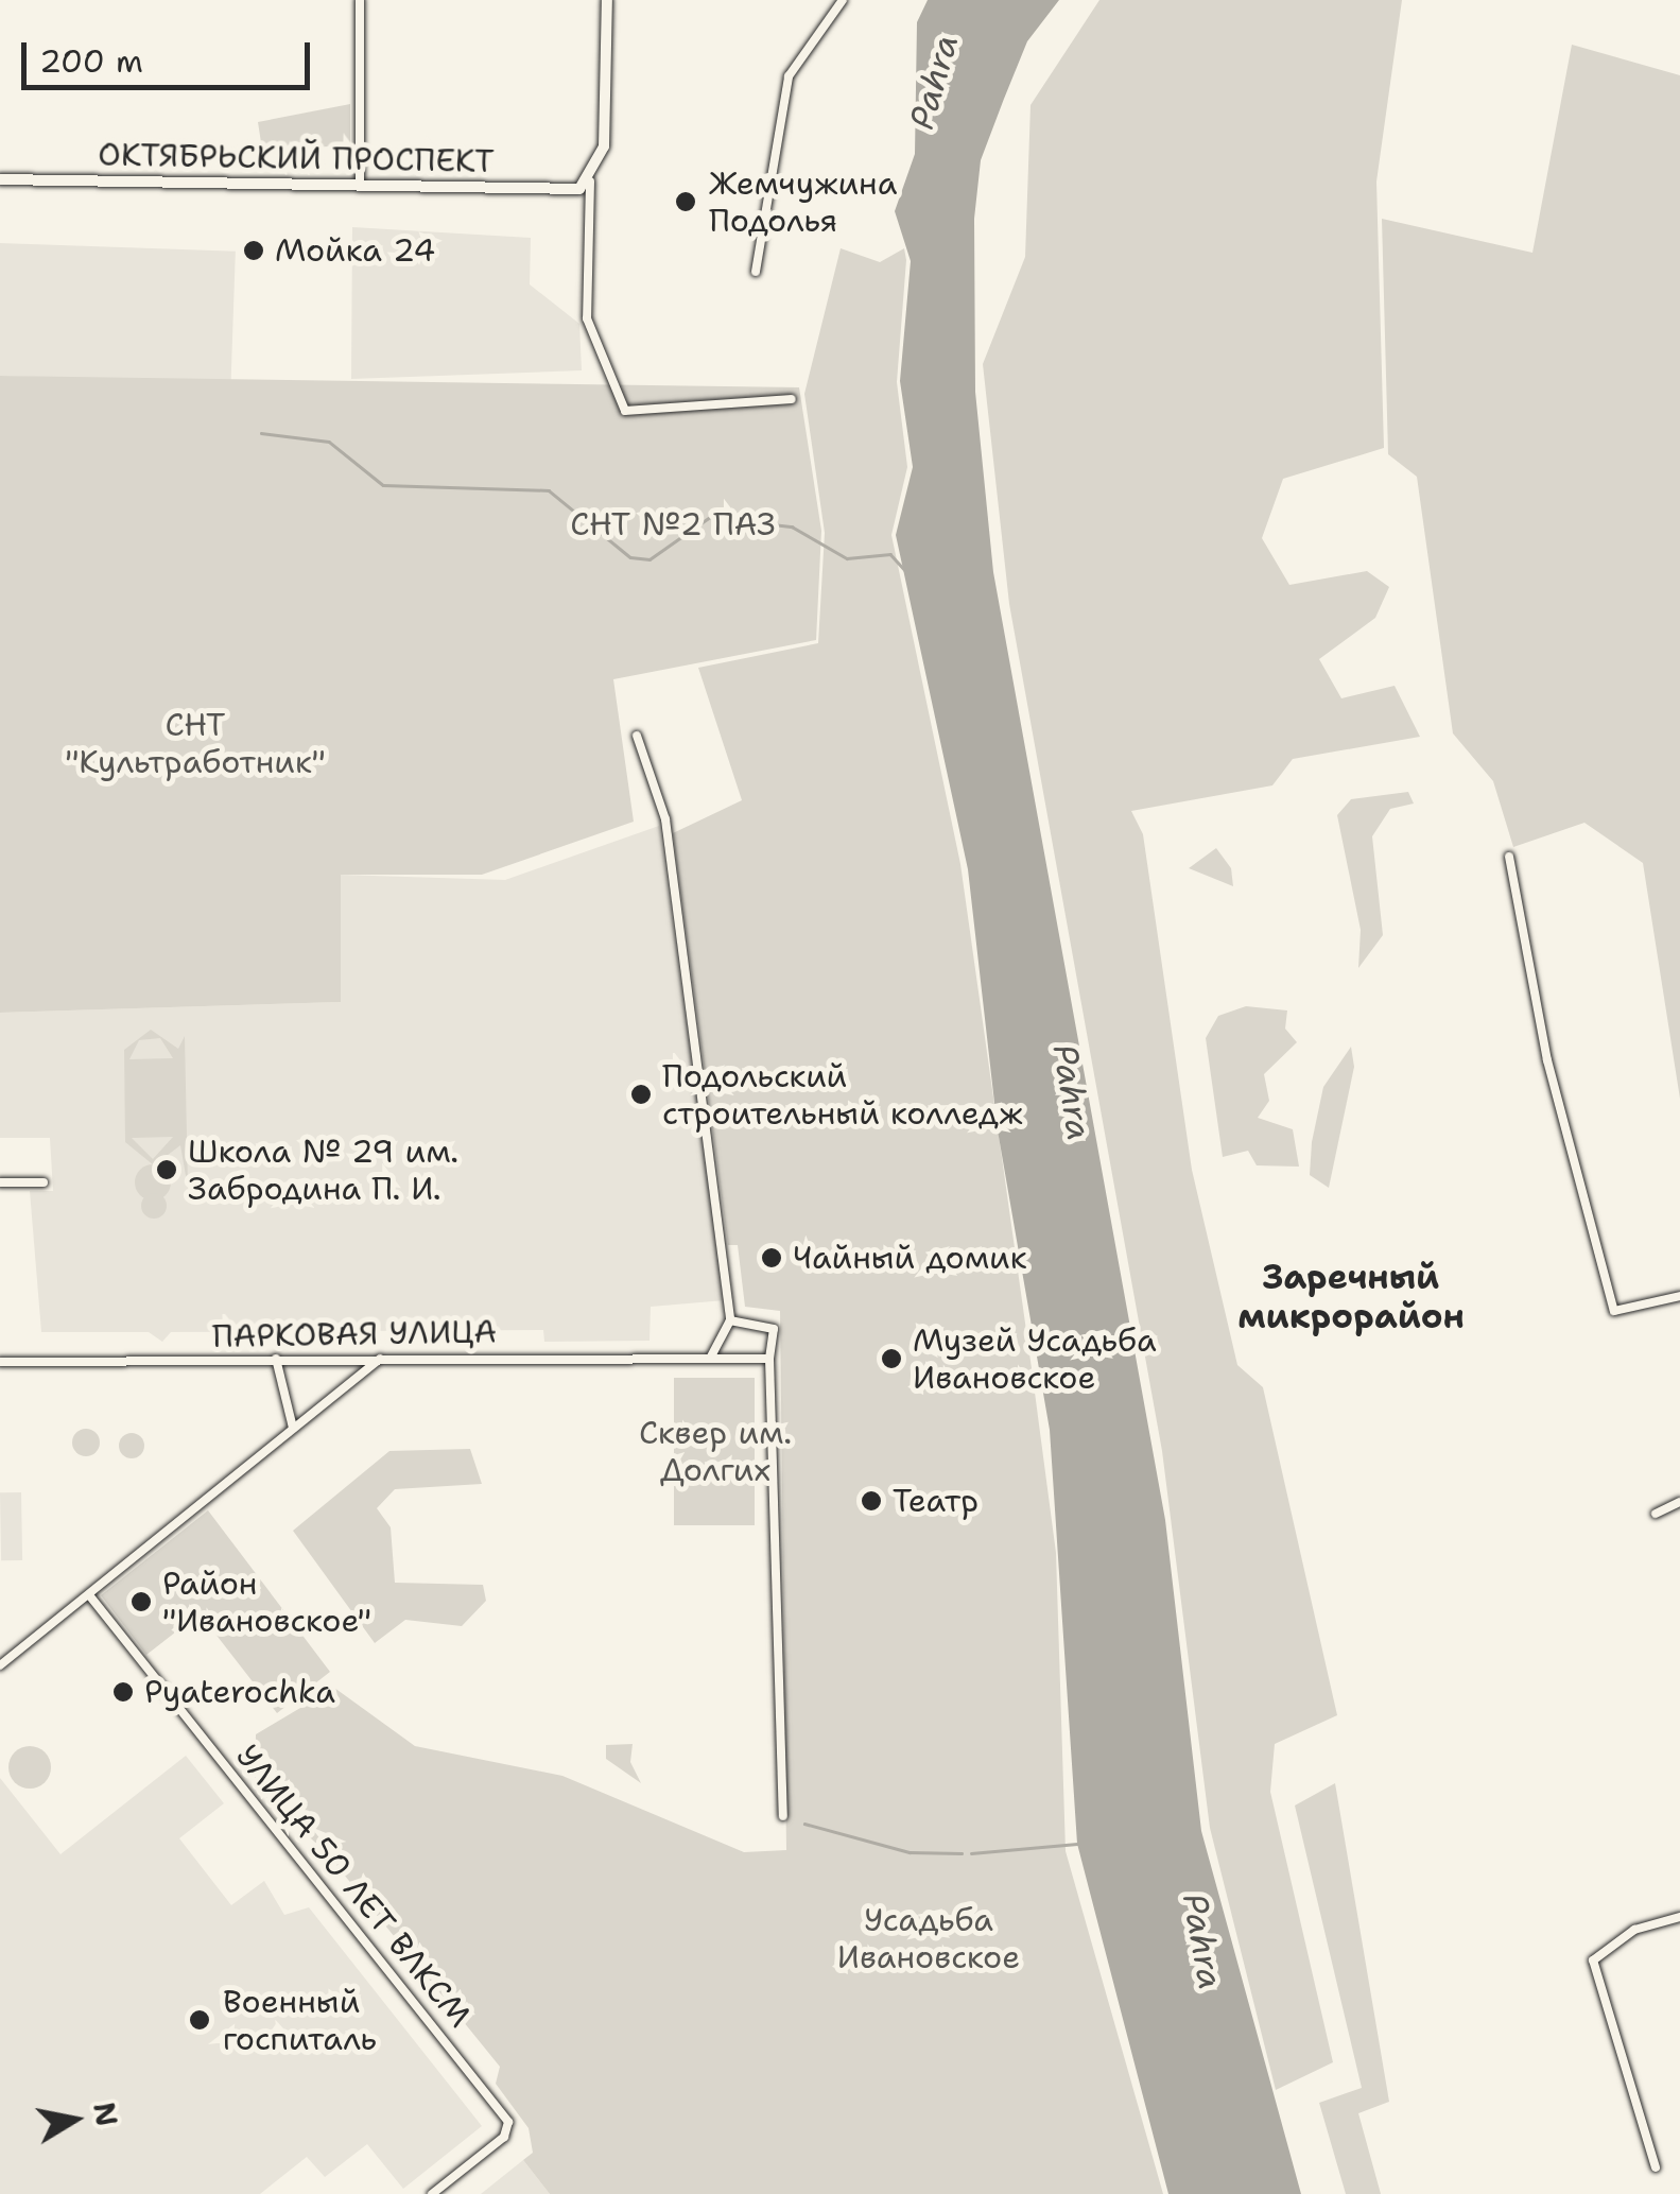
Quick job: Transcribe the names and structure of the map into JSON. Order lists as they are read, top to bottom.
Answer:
{
  "streets": {
    "main road": ["ОКТЯБРЬСКИЙ ПРОСПЕКТ"],
    "street": ["ПАРКОВАЯ УЛИЦА", "УЛИЦА 50 ЛЕТ ВЛКСМ"]
  },
  "districts": ["Заречный микрорайон"],
  "water": ["Pahra"],
  "parks": [
    "СНТ №2 ПАЗ",
    "СНТ \"Культработник\"",
    "Сквер им. Долгих",
    "Усадьба Ивановское"
  ],
  "places": [
    "Жемчужина Подолья",
    "Мойка 24",
    "Подольский строительный колледж",
    "Школа № 29 им. Забродина П. И.",
    "Чайный домик",
    "Музей Усадьба Ивановское",
    "Театр",
    "Район \"Ивановское\"",
    "Pyaterochka",
    "Военный госпиталь"
  ],
  "scale_bar": "200 m",
  "north": "right"
}
